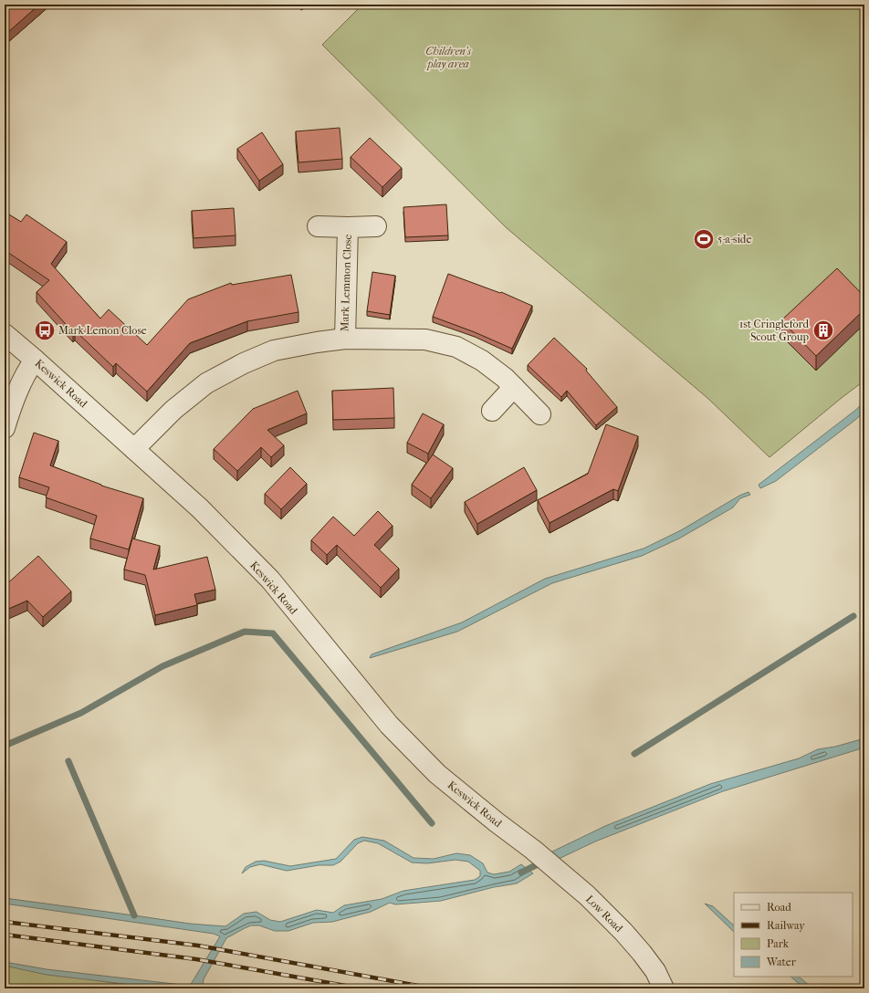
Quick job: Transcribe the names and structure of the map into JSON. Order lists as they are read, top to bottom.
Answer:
{
  "streets": {
    "street": ["Mark Lemmon Close", "Keswick Road", "Low Road"]
  },
  "crossings": [
    ["Mark Lemmon Close", "Keswick Road"],
    ["Keswick Road", "Low Road"]
  ],
  "parks": ["Children’s play area"],
  "places": {
    "sports": ["5-a-side"],
    "bus stop": ["Mark Lemon Close"],
    "building": ["1st Cringleford Scout Group"]
  },
  "legend": [
    "Road",
    "Railway",
    "Park",
    "Water"
  ]
}
